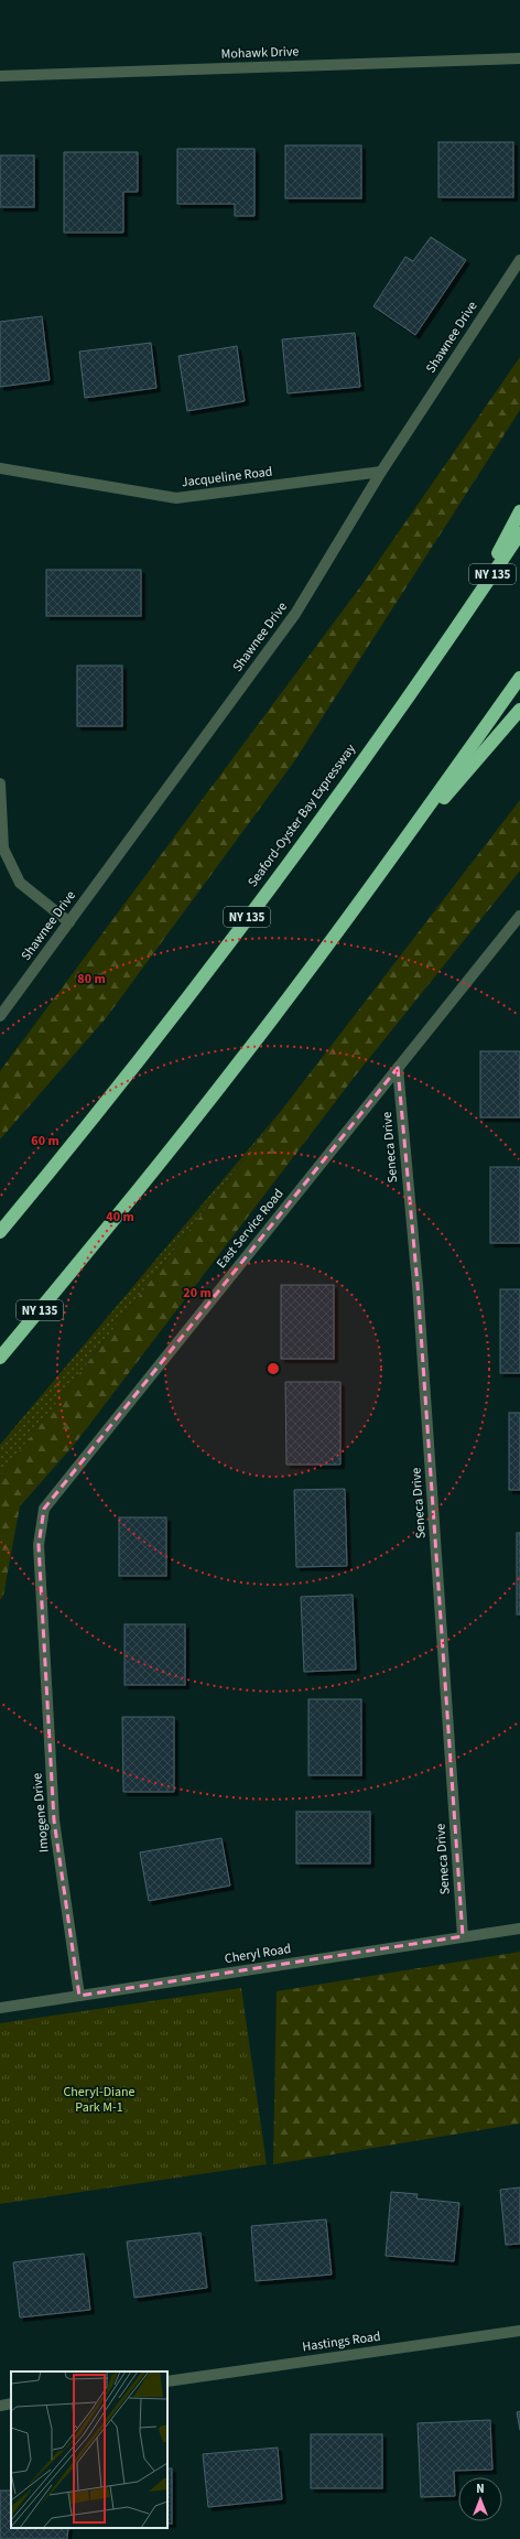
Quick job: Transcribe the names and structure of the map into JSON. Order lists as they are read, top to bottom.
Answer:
{
  "streets": {
    "highway": ["NY 135", "Seaford-Oyster Bay Expressway"],
    "street": [
      "Mohawk Drive",
      "Shawnee Drive",
      "Jacqueline Road",
      "Seneca Drive",
      "East Service Road",
      "Imogene Drive",
      "Cheryl Road",
      "Hastings Road"
    ]
  },
  "crossings": [
    ["Shawnee Drive", "Jacqueline Road"],
    ["Seneca Drive", "East Service Road"],
    ["Seneca Drive", "Cheryl Road"],
    ["East Service Road", "Imogene Drive"],
    ["Imogene Drive", "Cheryl Road"]
  ],
  "parks": ["Cheryl-Diane Park M-1"],
  "north": "top",
  "rings": [
    "80 m",
    "60 m",
    "40 m",
    "20 m"
  ]
}
